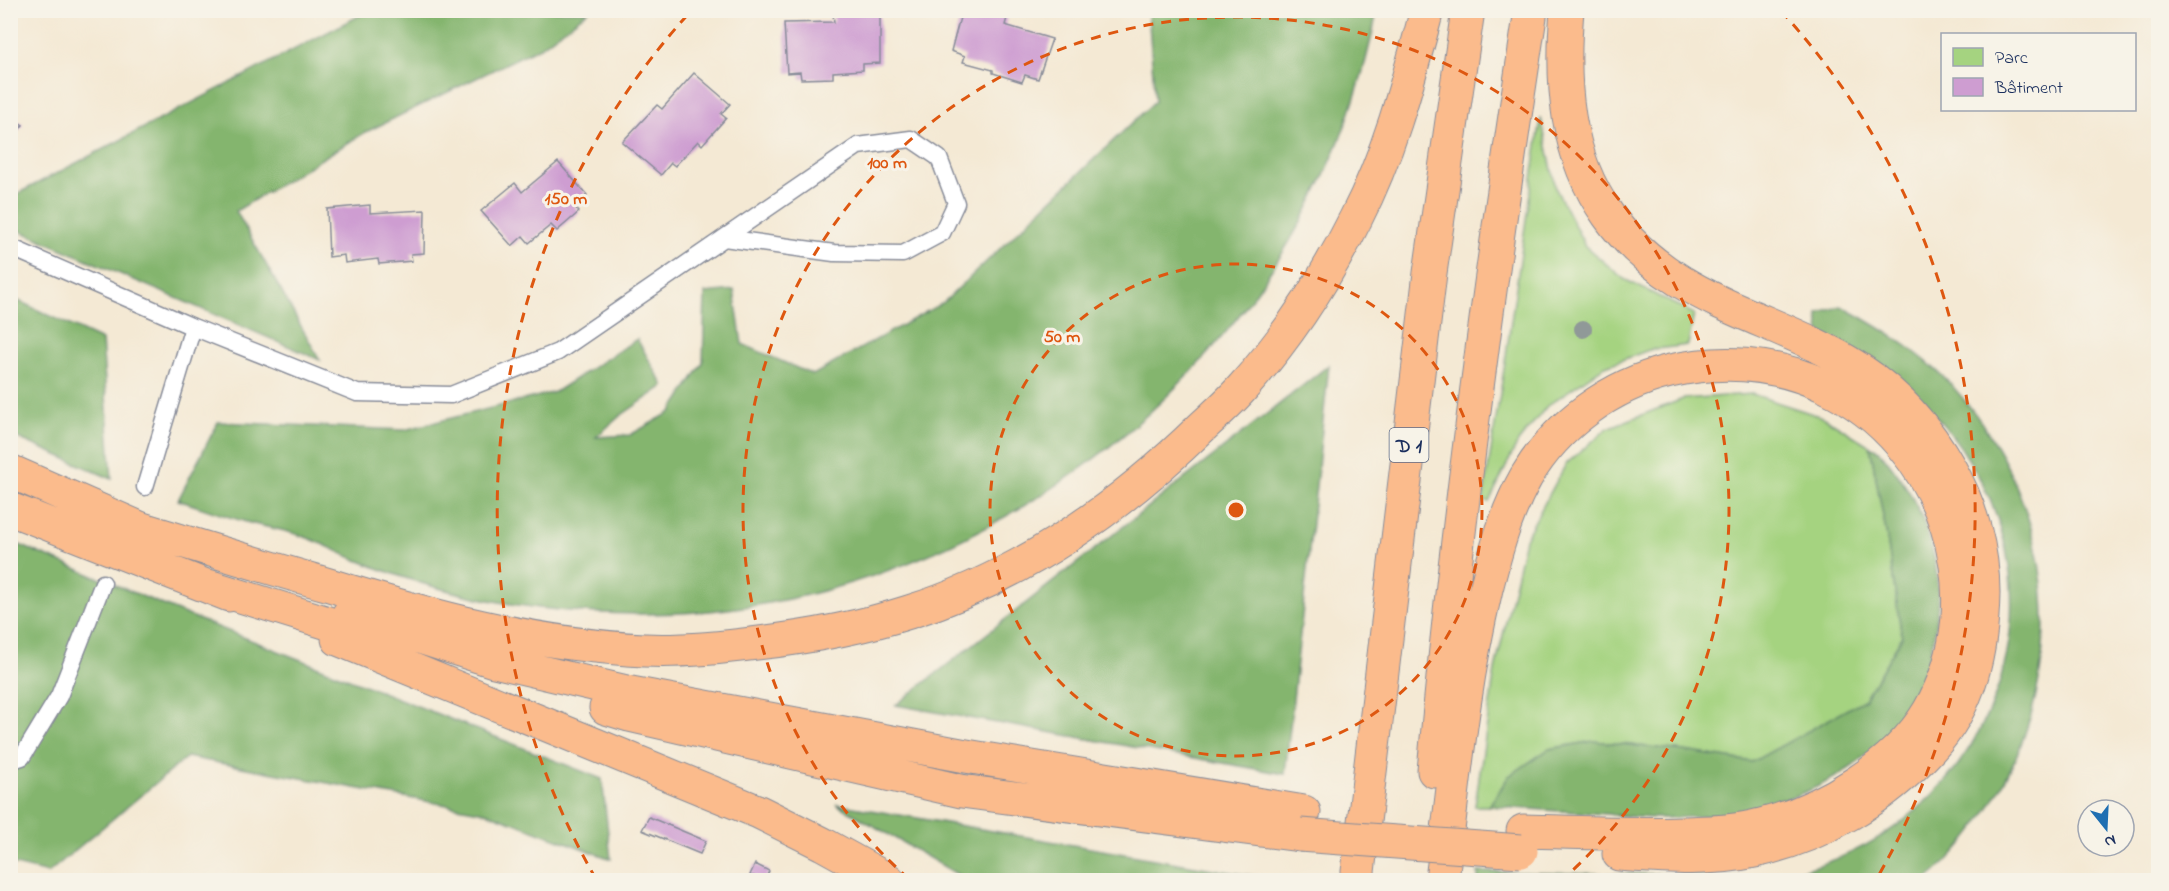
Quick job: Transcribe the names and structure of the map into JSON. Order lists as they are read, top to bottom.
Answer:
{
  "streets": {
    "highway": ["D 1"]
  },
  "legend": ["Parc", "Bâtiment"],
  "north": "bottom",
  "rings": ["100 m", "150 m", "50 m"]
}
